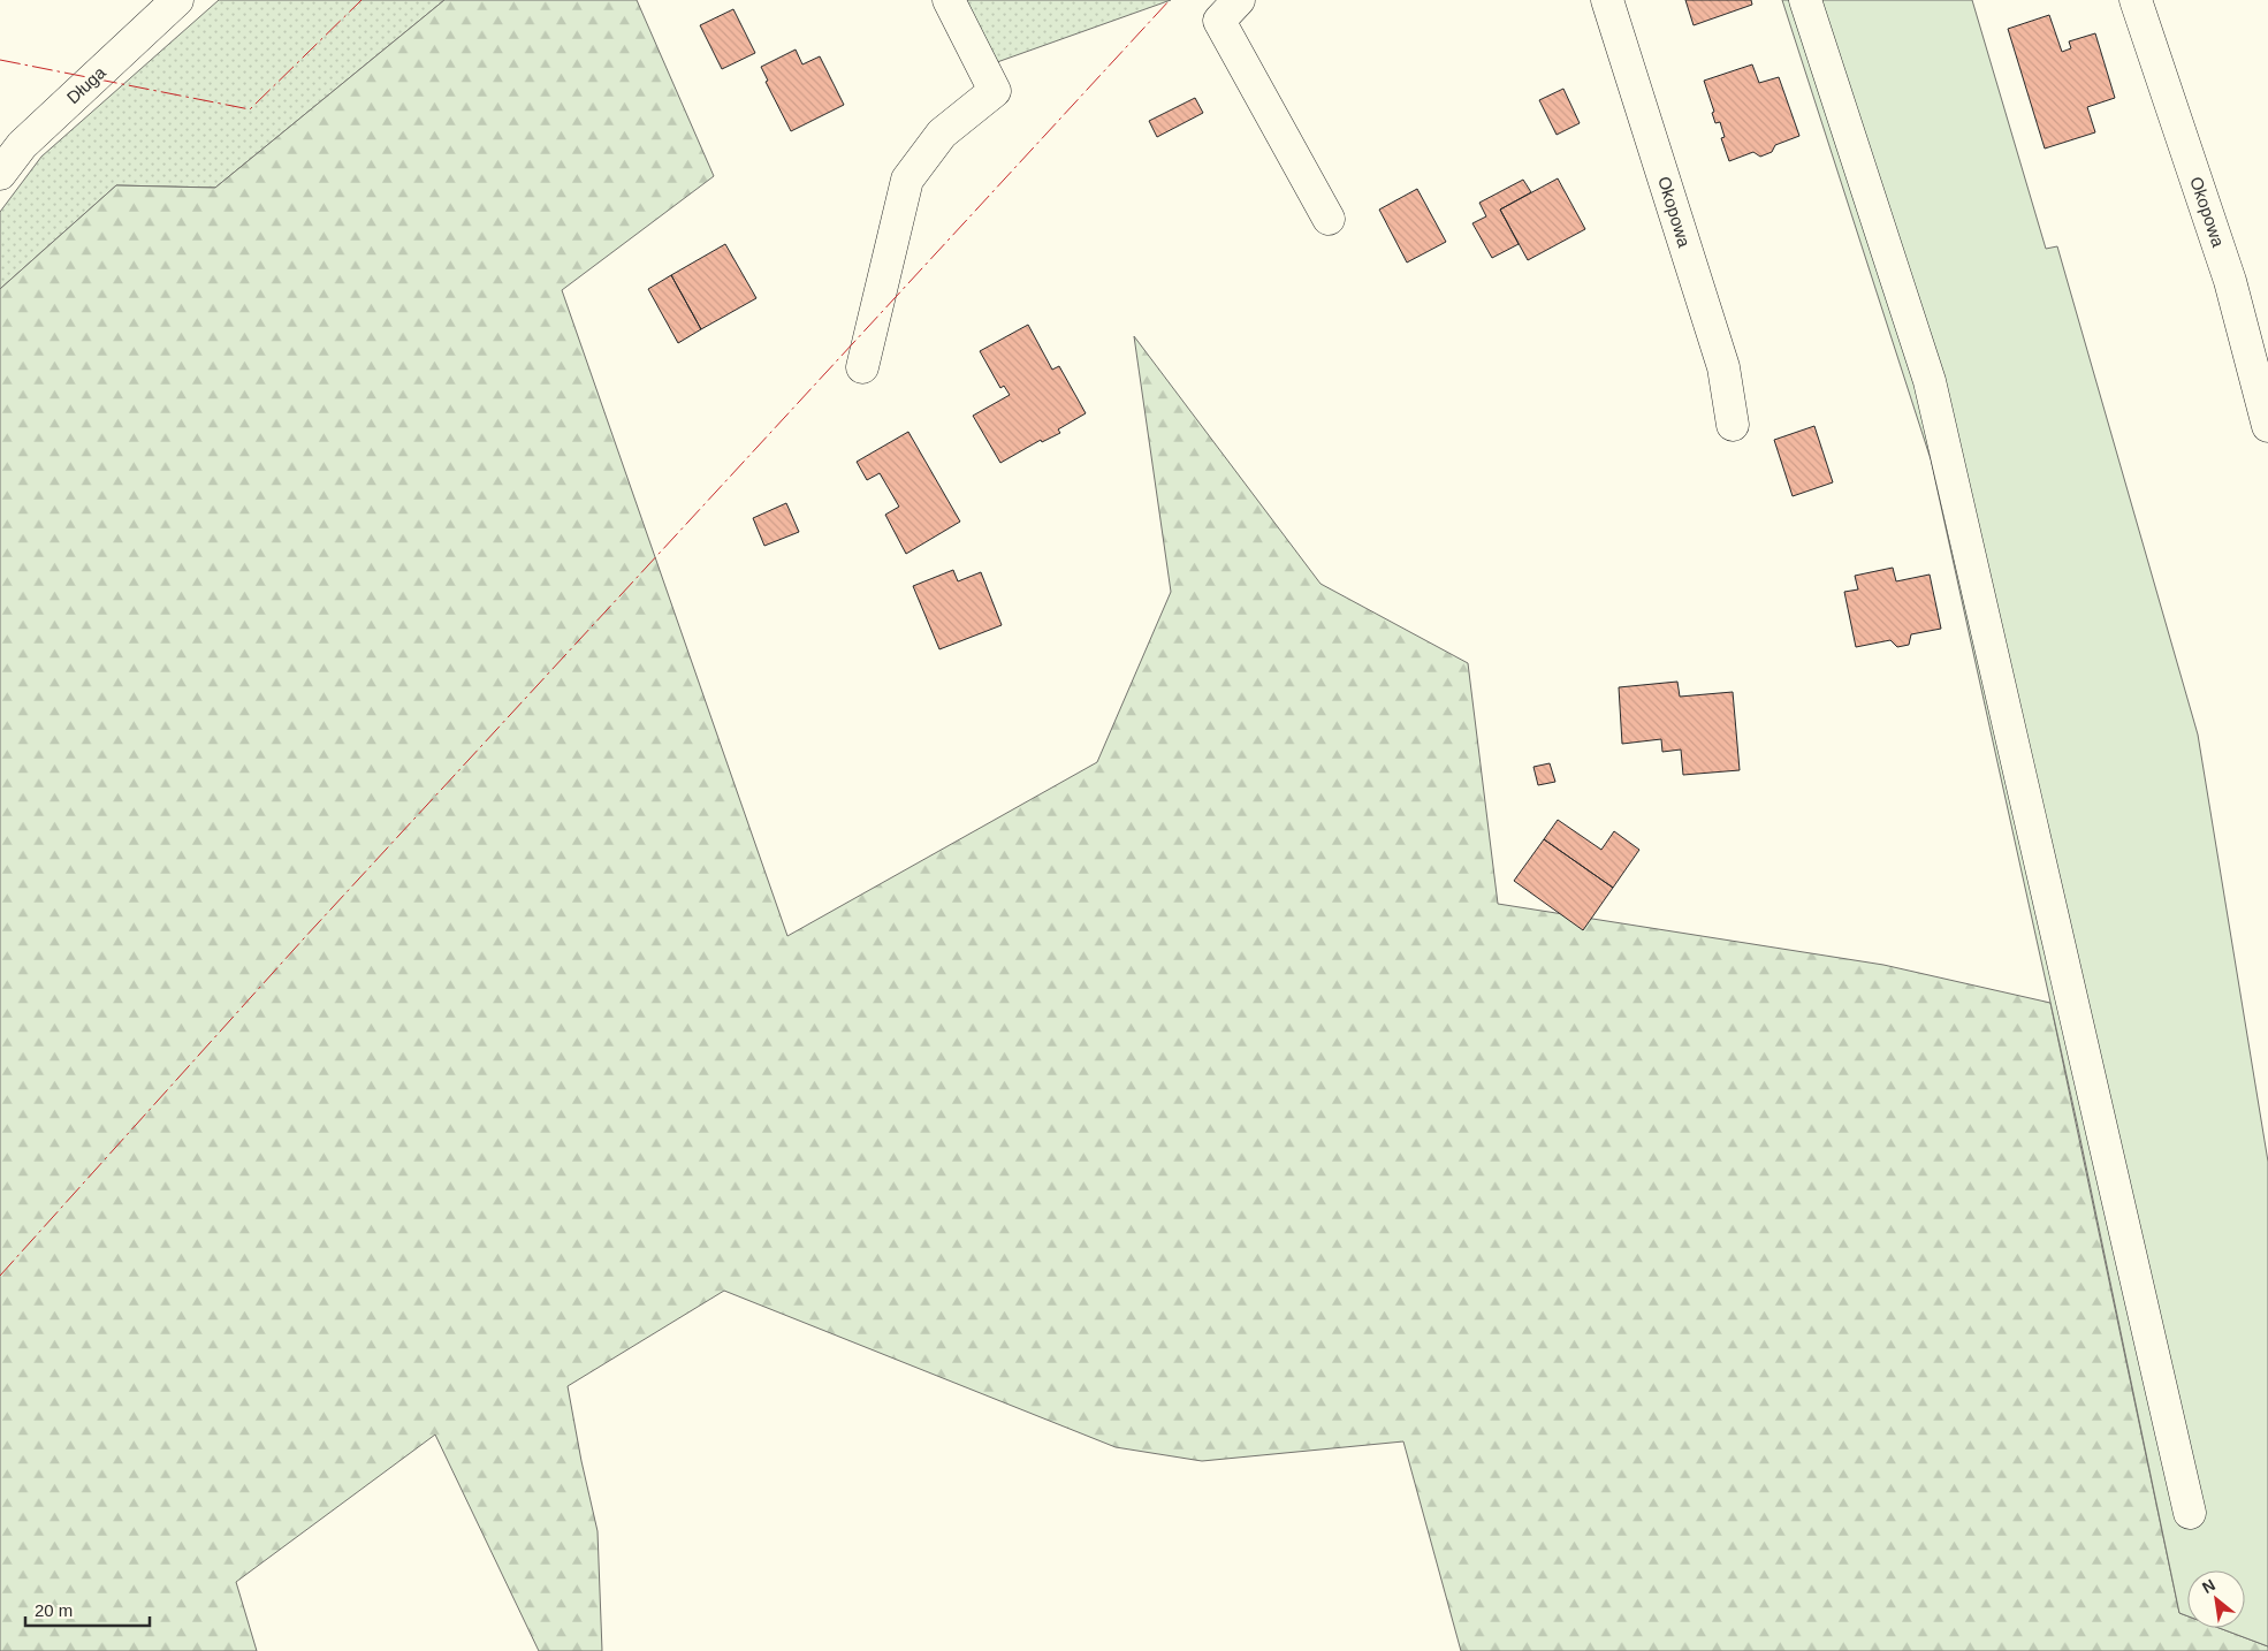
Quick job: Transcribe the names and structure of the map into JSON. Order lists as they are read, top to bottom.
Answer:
{
  "streets": {
    "street": ["Długa", "Okopowa"]
  },
  "scale_bar": "20 m",
  "north": "top left"
}
